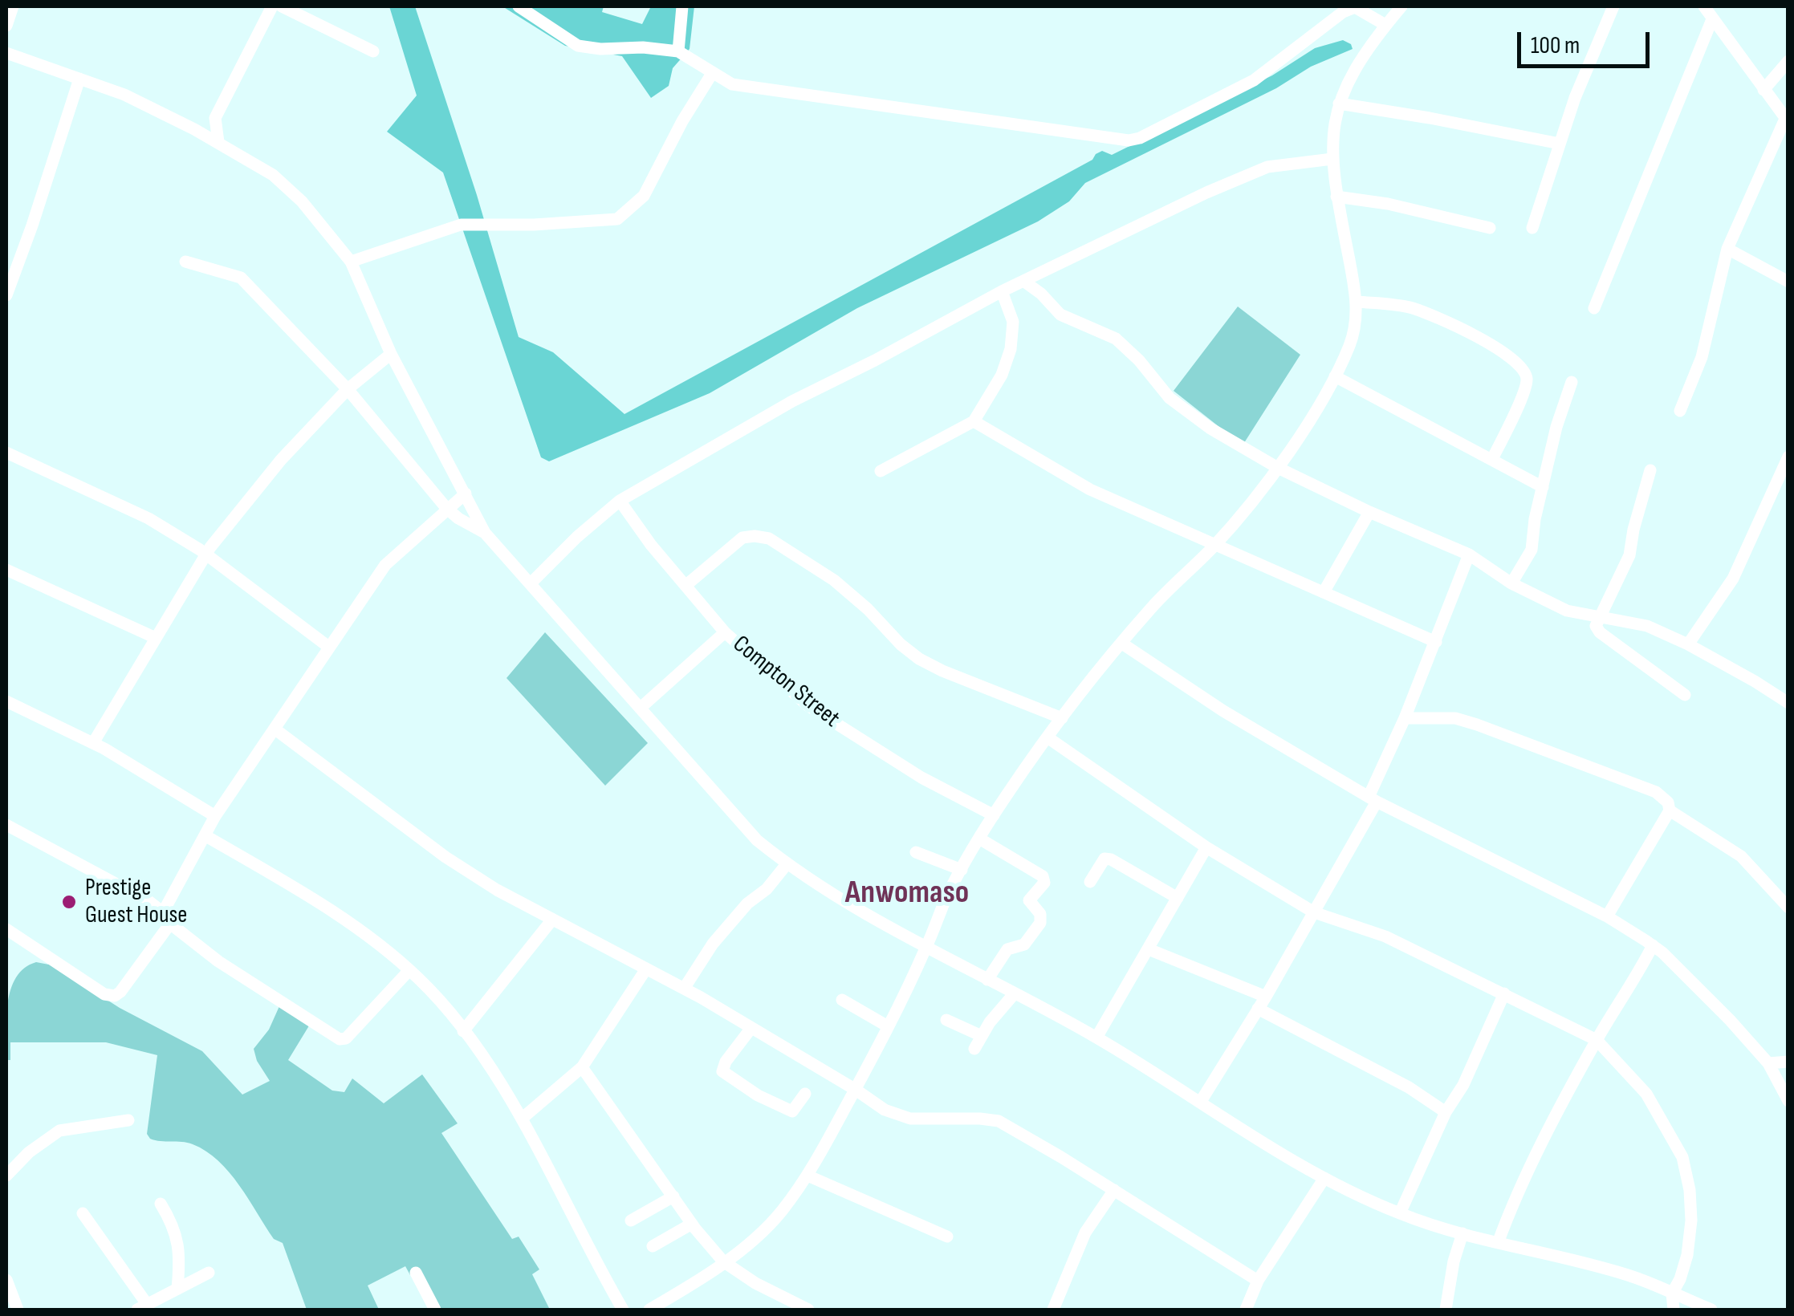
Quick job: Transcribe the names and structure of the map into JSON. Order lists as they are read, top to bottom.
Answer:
{
  "streets": {
    "street": ["Compton Street"]
  },
  "districts": ["Anwomaso"],
  "places": ["Prestige Guest House"],
  "scale_bar": "100 m"
}
